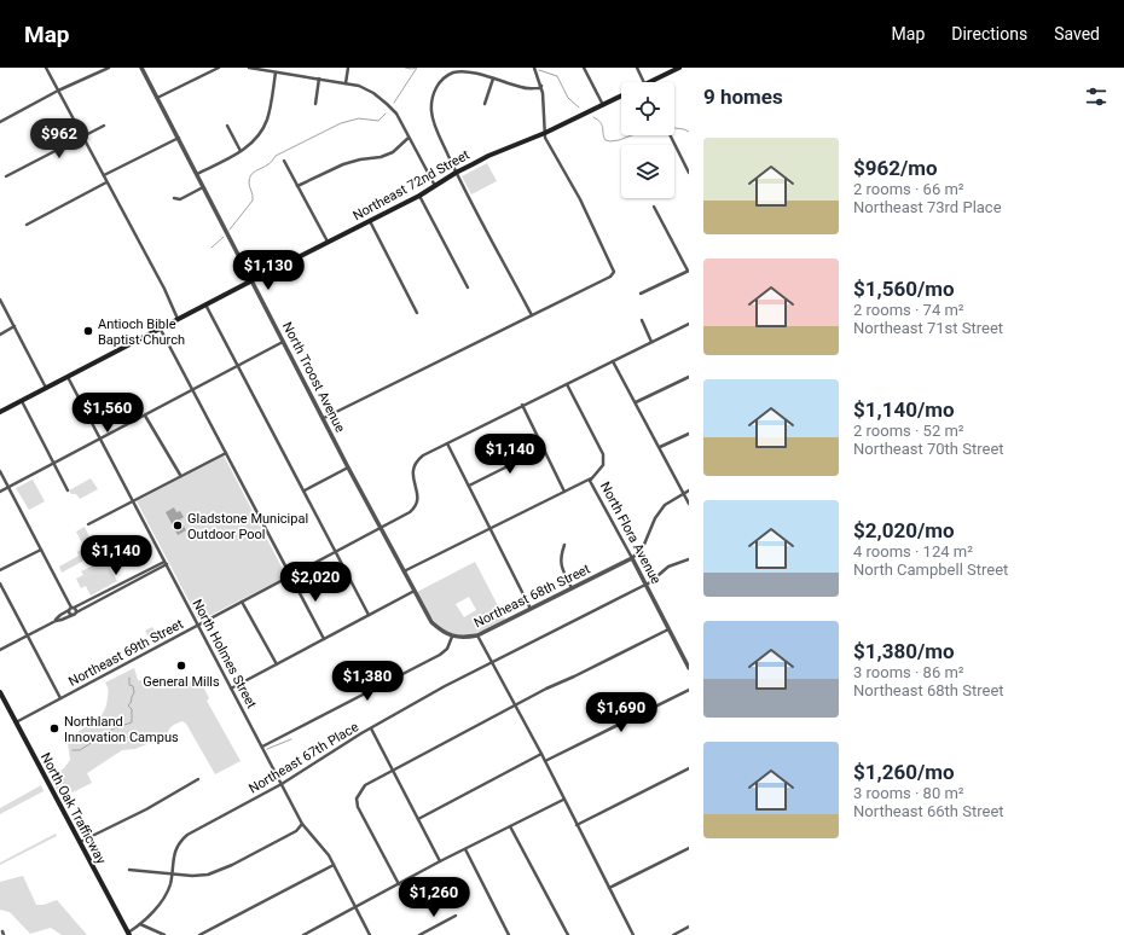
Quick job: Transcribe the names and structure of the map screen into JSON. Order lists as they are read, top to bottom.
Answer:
{
  "streets": {
    "main road": ["Northeast 72nd Street", "North Oak Trafficway"],
    "street": [
      "North Troost Avenue",
      "North Flora Avenue",
      "Northeast 68th Street",
      "Northeast 69th Street",
      "North Holmes Street",
      "Northeast 67th Place"
    ]
  },
  "crossings": [
    ["Northeast 72nd Street", "North Troost Avenue"],
    ["Northeast 72nd Street", "North Holmes Street"],
    ["North Troost Avenue", "Northeast 68th Street"],
    ["North Troost Avenue", "Northeast 69th Street"],
    ["North Flora Avenue", "Northeast 68th Street"],
    ["North Flora Avenue", "Northeast 67th Place"],
    ["Northeast 69th Street", "North Holmes Street"],
    ["Northeast 69th Street", "North Oak Trafficway"],
    ["North Holmes Street", "Northeast 67th Place"],
    ["Northeast 67th Place", "North Oak Trafficway"]
  ],
  "places": [
    "Antioch Bible Baptist Church",
    "Gladstone Municipal Outdoor Pool",
    "General Mills",
    "Northland Innovation Campus"
  ],
  "page": {
    "header": "Map",
    "nav": ["Map", "Directions", "Saved"],
    "heading": "9 homes",
    "price": [
      "$962",
      "$1,130",
      "$1,560",
      "$1,140",
      "$1,140",
      "$2,020",
      "$1,380",
      "$1,690",
      "$1,260"
    ],
    "list": [
      {
        "name": "$962/mo",
        "note": "2 rooms · 66 m² · Northeast 73rd Place"
      },
      {
        "name": "$1,560/mo",
        "note": "2 rooms · 74 m² · Northeast 71st Street"
      },
      {
        "name": "$1,140/mo",
        "note": "2 rooms · 52 m² · Northeast 70th Street"
      },
      {
        "name": "$2,020/mo",
        "note": "4 rooms · 124 m² · North Campbell Street"
      },
      {
        "name": "$1,380/mo",
        "note": "3 rooms · 86 m² · Northeast 68th Street"
      },
      {
        "name": "$1,260/mo",
        "note": "3 rooms · 80 m² · Northeast 66th Street"
      }
    ]
  }
}
